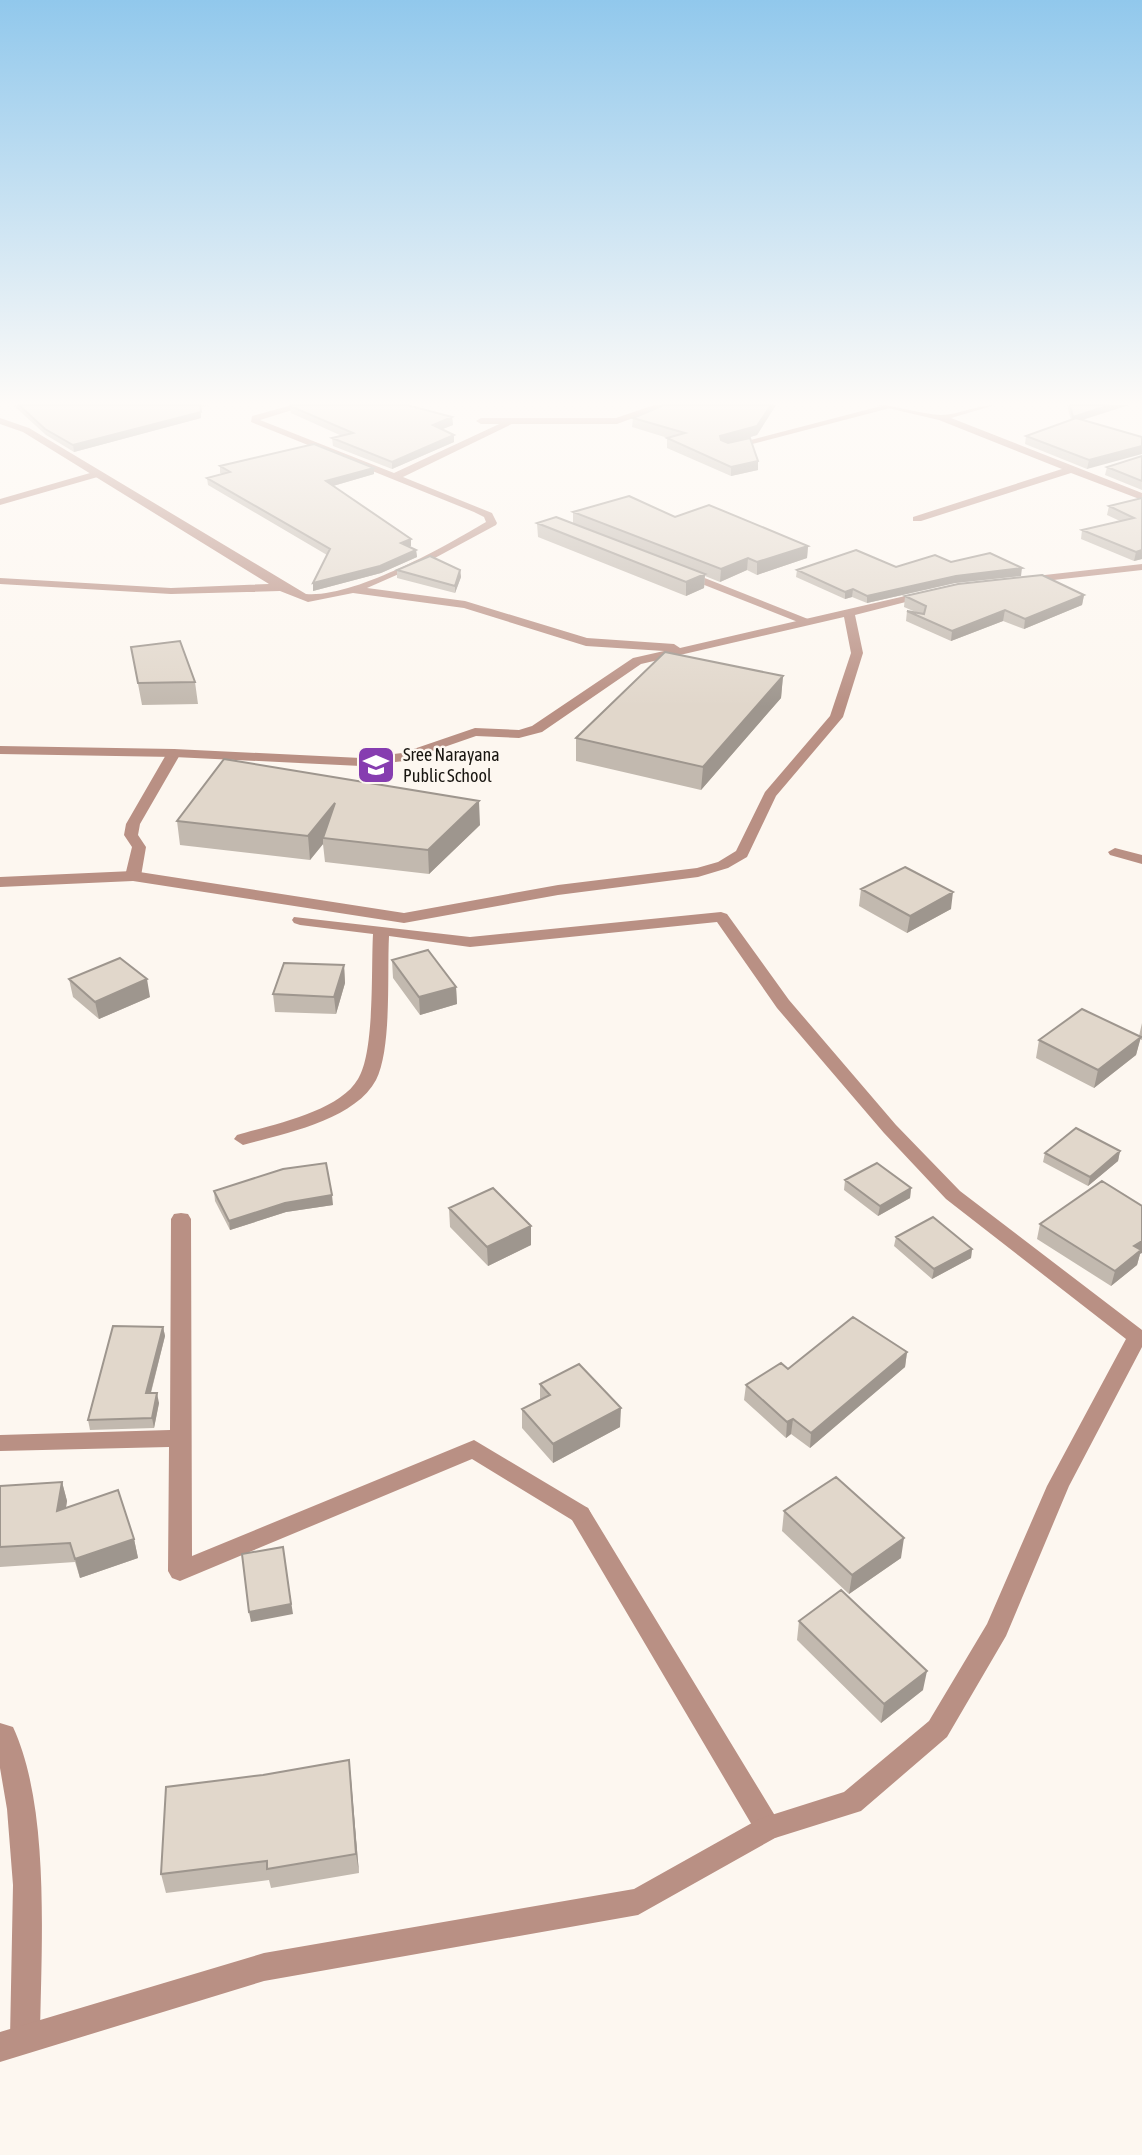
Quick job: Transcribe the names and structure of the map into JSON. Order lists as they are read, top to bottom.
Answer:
{
  "places": {
    "school or university": ["Sree Narayana Public School"]
  }
}
